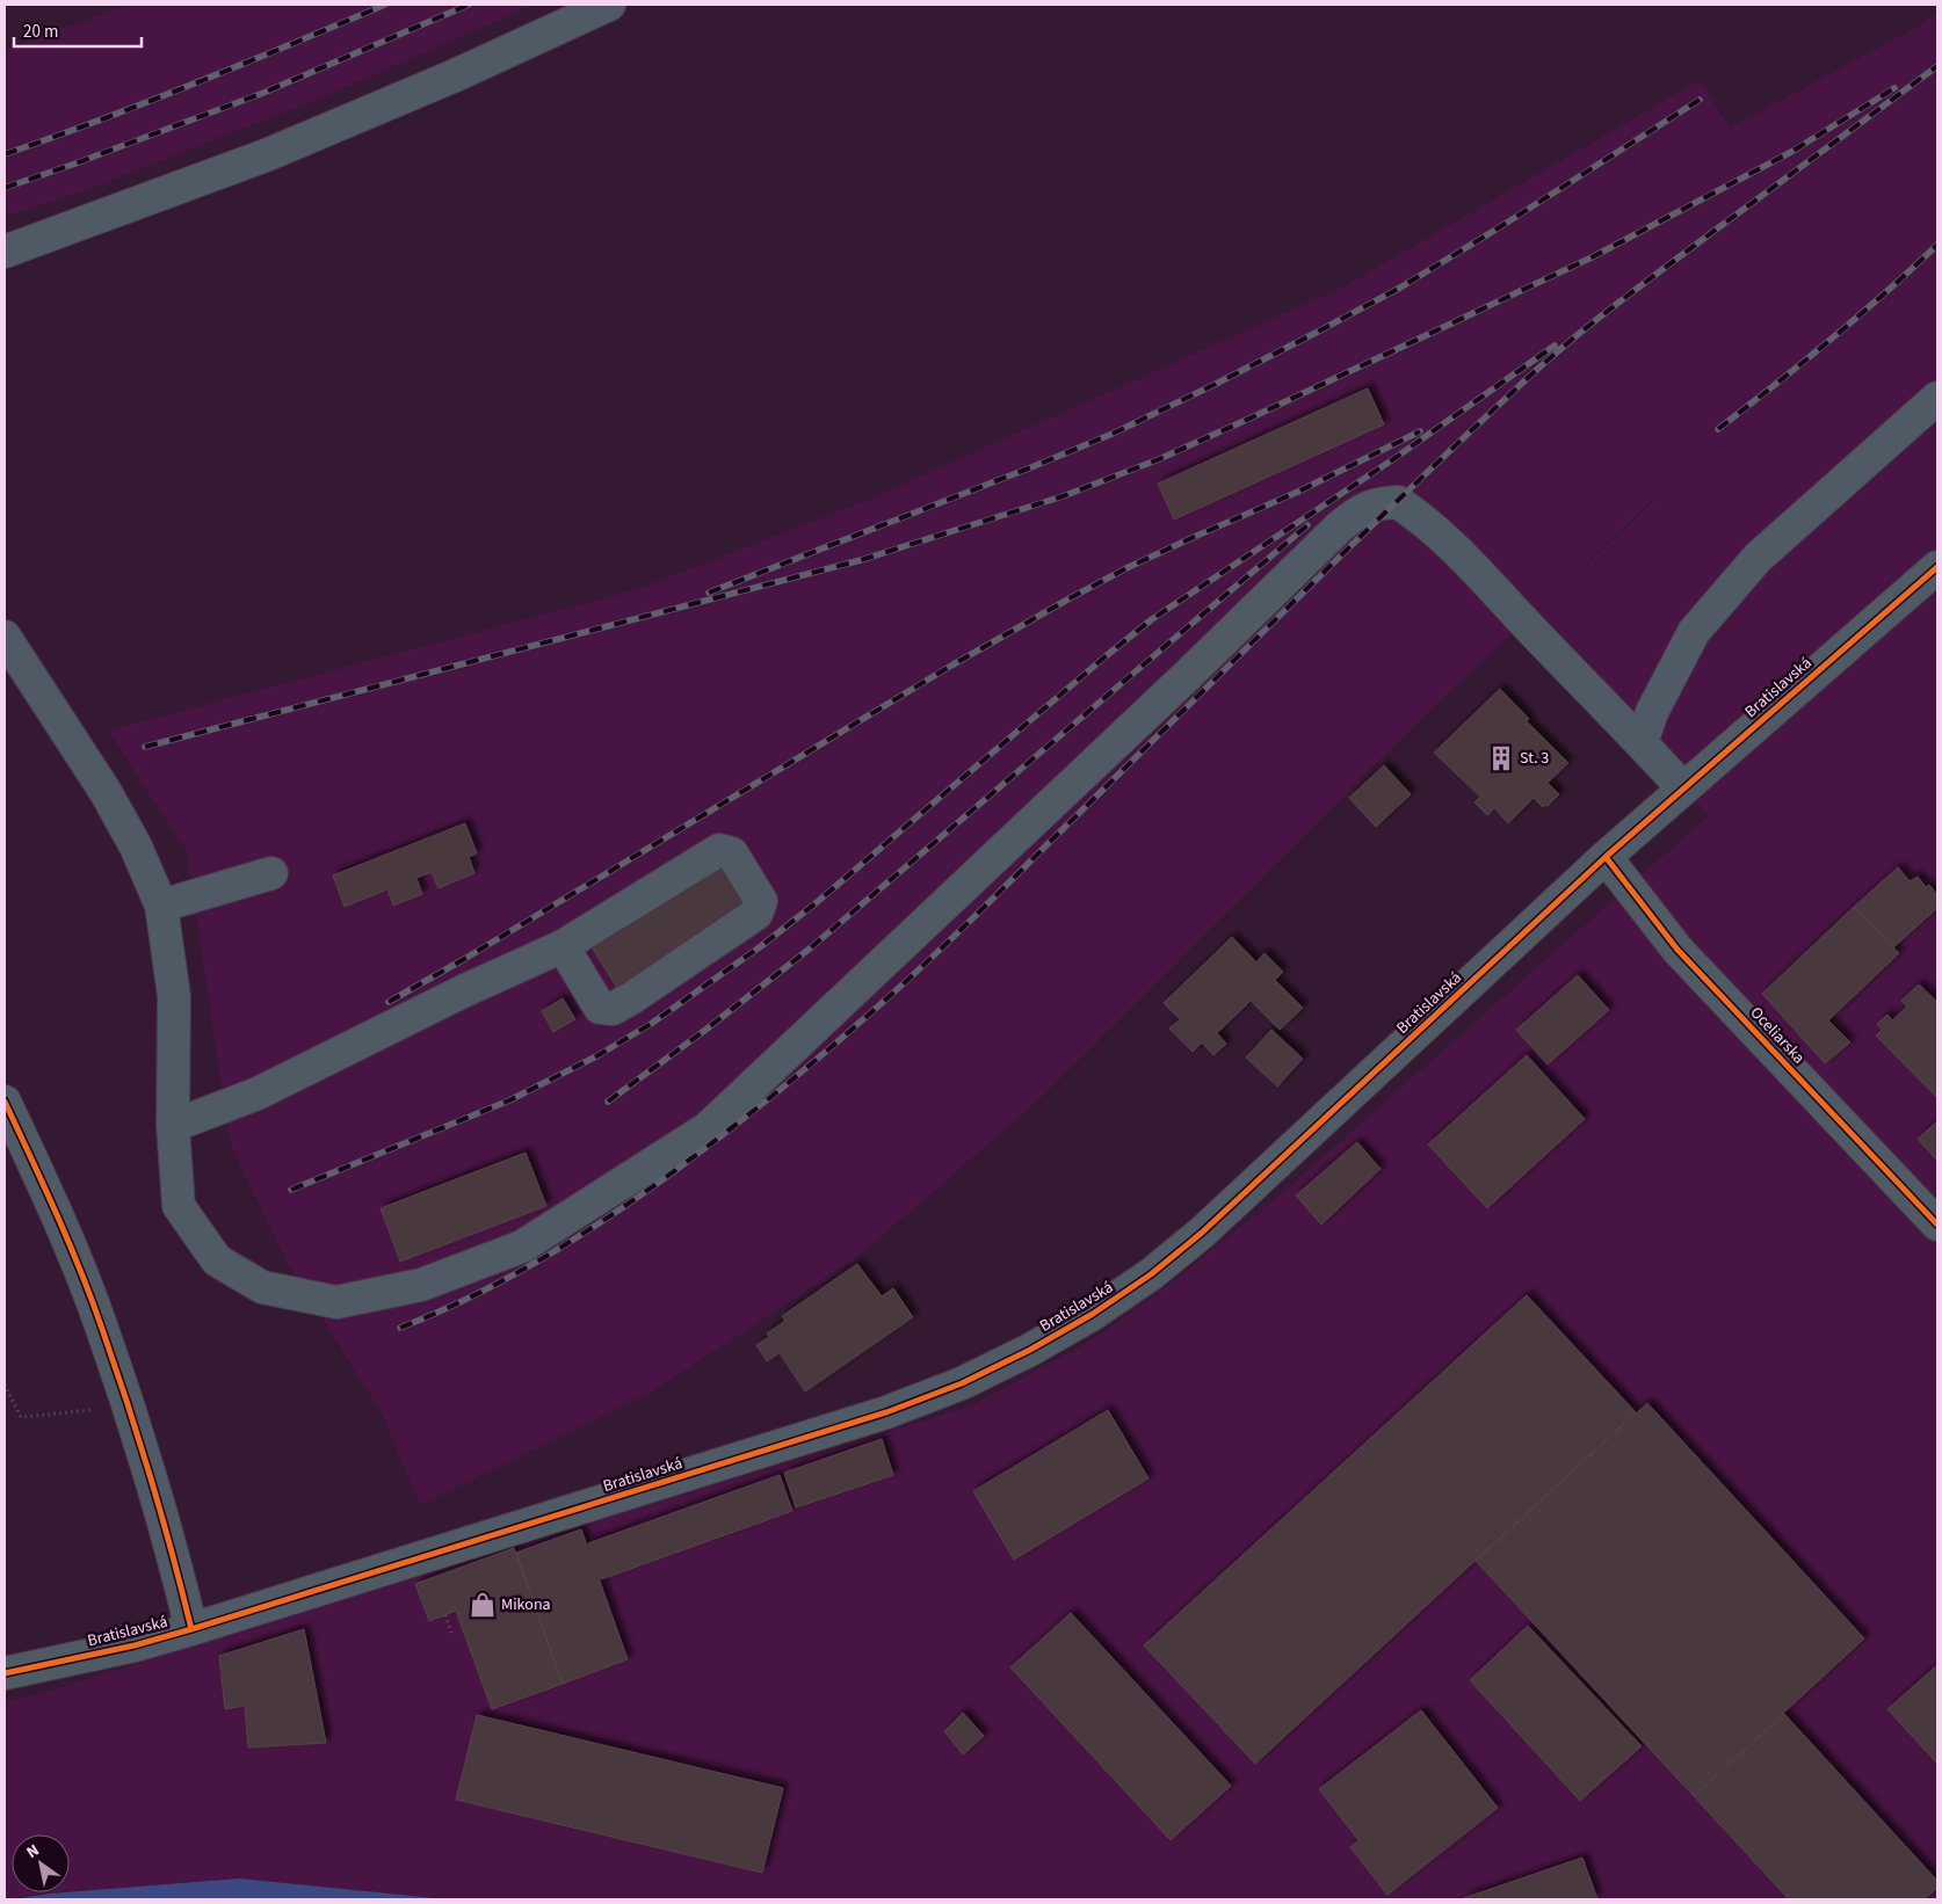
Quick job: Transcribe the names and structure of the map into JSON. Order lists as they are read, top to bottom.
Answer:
{
  "streets": {
    "street": ["Bratislavská", "Oceliarska"]
  },
  "crossings": [
    ["Bratislavská", "Oceliarska"]
  ],
  "places": {
    "building": ["St. 3"],
    "shop": ["Mikona"]
  },
  "scale_bar": "20 m",
  "north": "top left"
}
